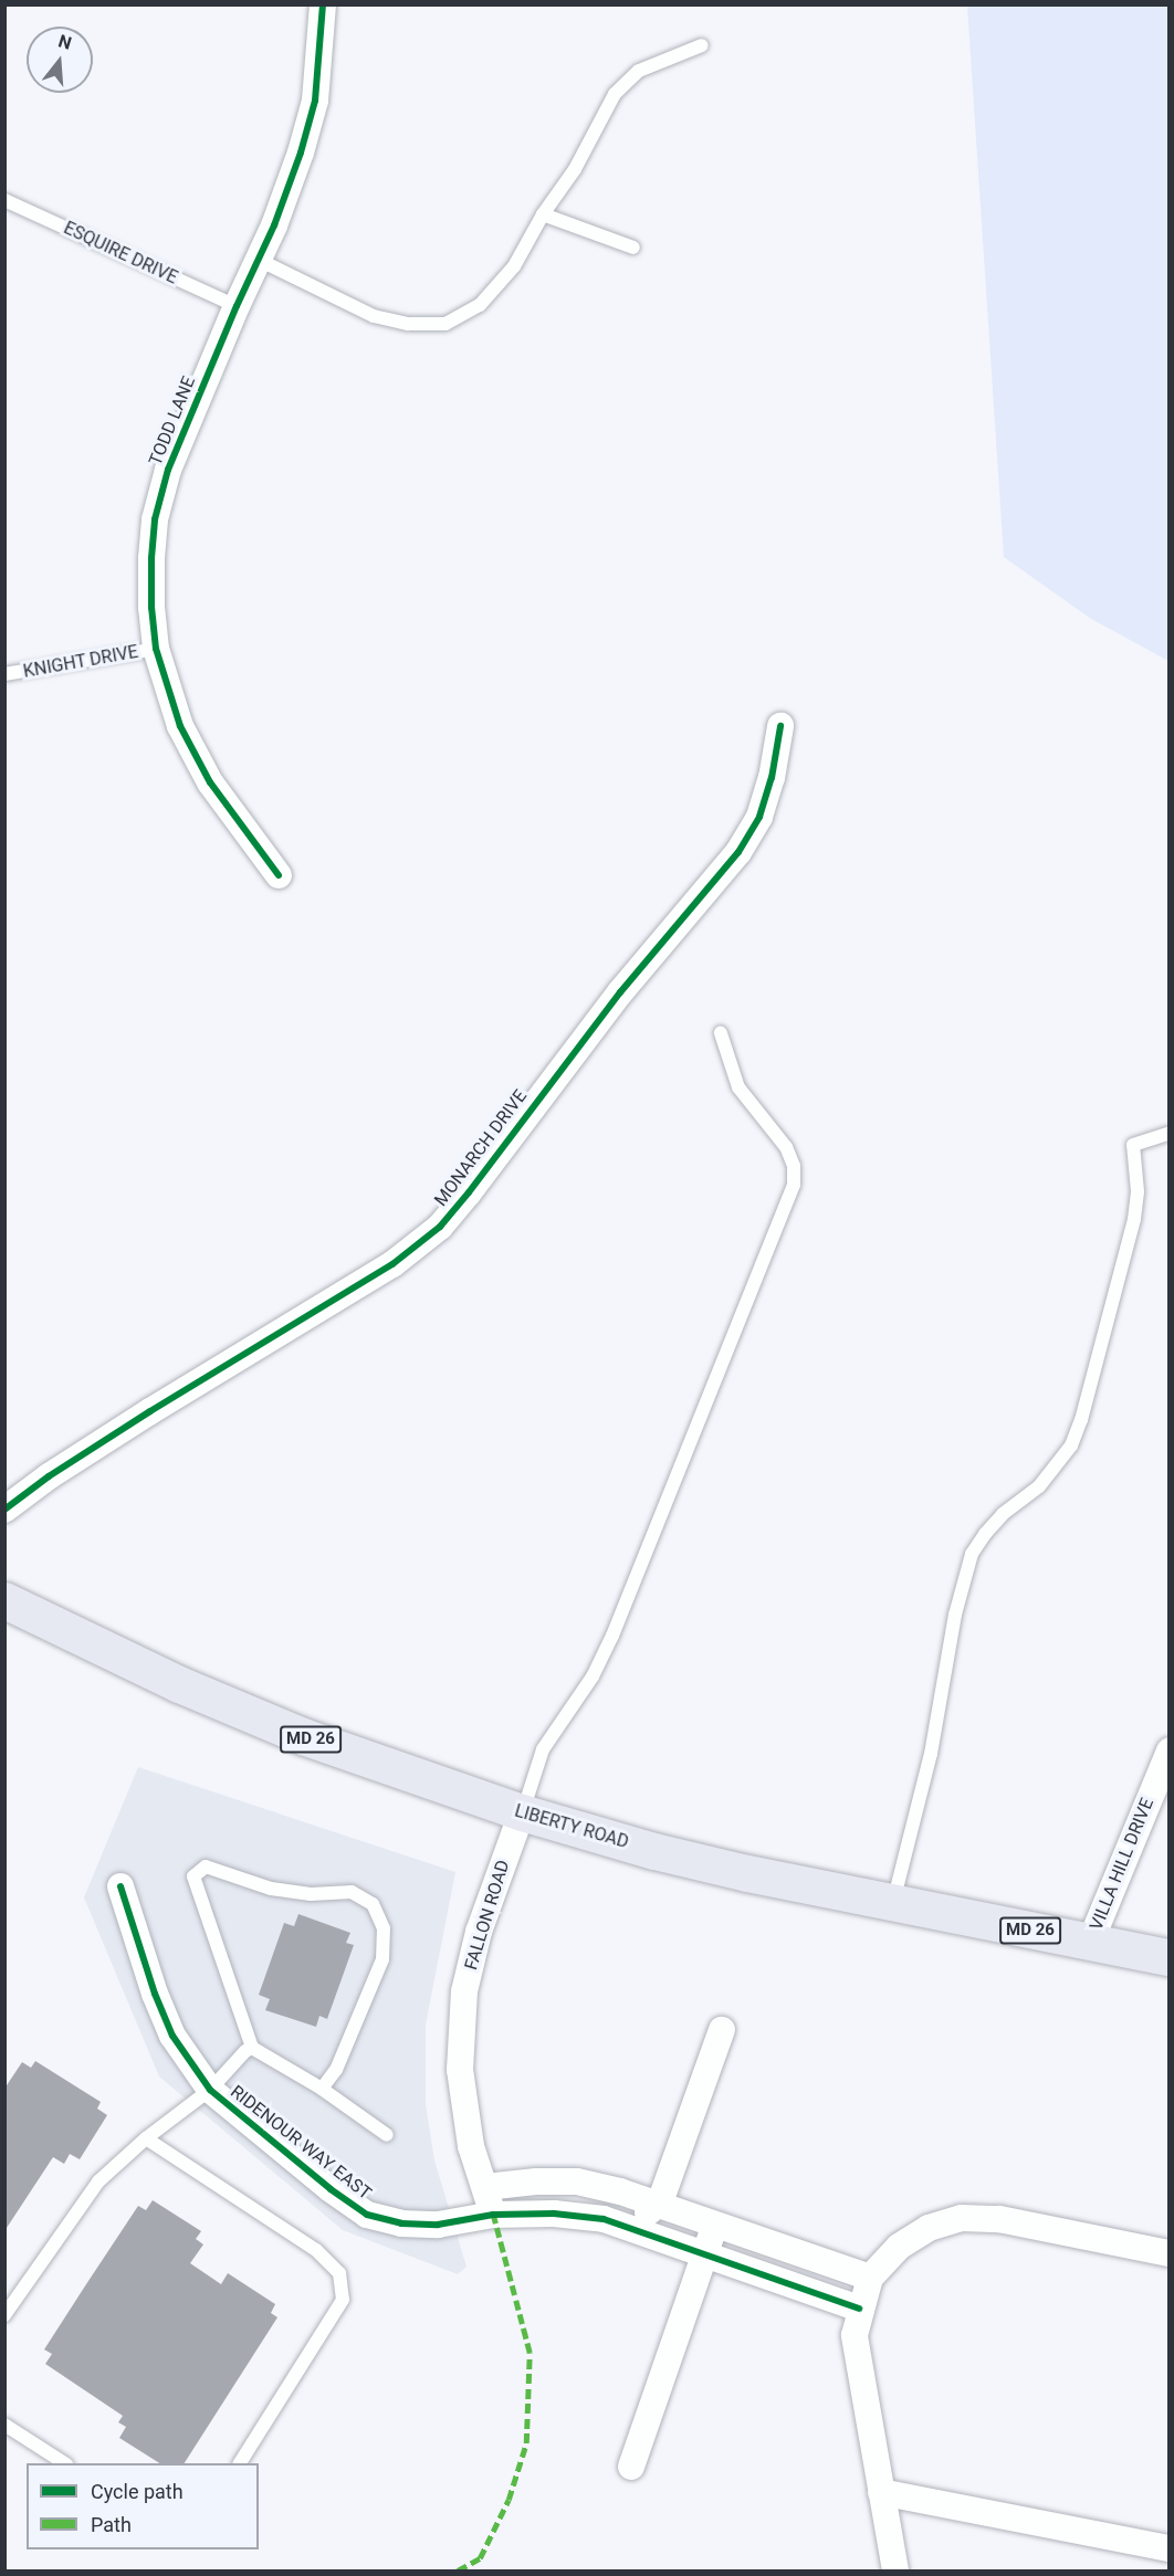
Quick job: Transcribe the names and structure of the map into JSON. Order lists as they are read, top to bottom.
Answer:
{
  "streets": {
    "main road": ["MD 26", "LIBERTY ROAD"],
    "street": [
      "TODD LANE",
      "MONARCH DRIVE",
      "VILLA HILL DRIVE",
      "FALLON ROAD",
      "RIDENOUR WAY EAST"
    ],
    "lane": ["ESQUIRE DRIVE", "KNIGHT DRIVE"]
  },
  "crossings": [
    ["ESQUIRE DRIVE", "TODD LANE"],
    ["TODD LANE", "KNIGHT DRIVE"],
    ["LIBERTY ROAD", "VILLA HILL DRIVE"],
    ["LIBERTY ROAD", "FALLON ROAD"],
    ["FALLON ROAD", "RIDENOUR WAY EAST"]
  ],
  "legend": ["Cycle path", "Path"],
  "north": "top"
}
